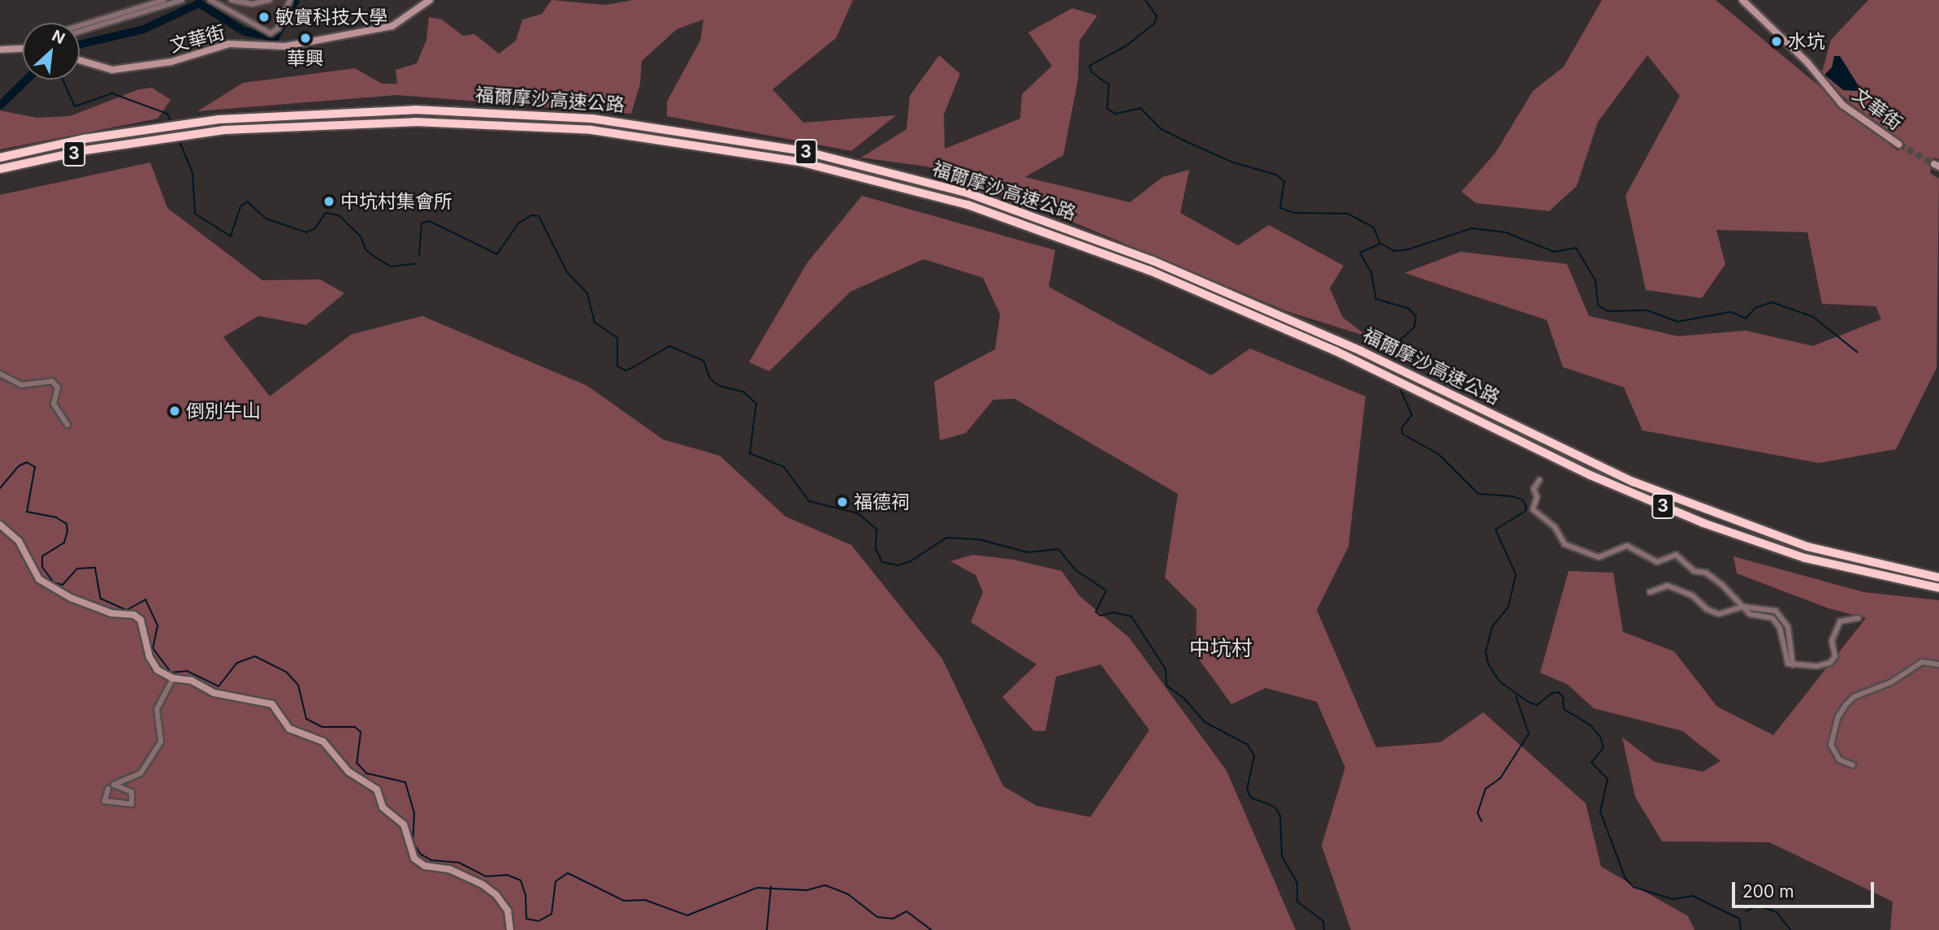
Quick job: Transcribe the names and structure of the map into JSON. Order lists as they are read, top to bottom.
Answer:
{
  "streets": {
    "highway": ["福爾摩沙高速公路", "3"],
    "street": ["文華街"]
  },
  "districts": ["中坑村"],
  "places": [
    "敏實科技大學",
    "華興",
    "水坑",
    "中坑村集會所",
    "倒別牛山",
    "福德祠"
  ],
  "scale_bar": "200 m",
  "north": "top right"
}
